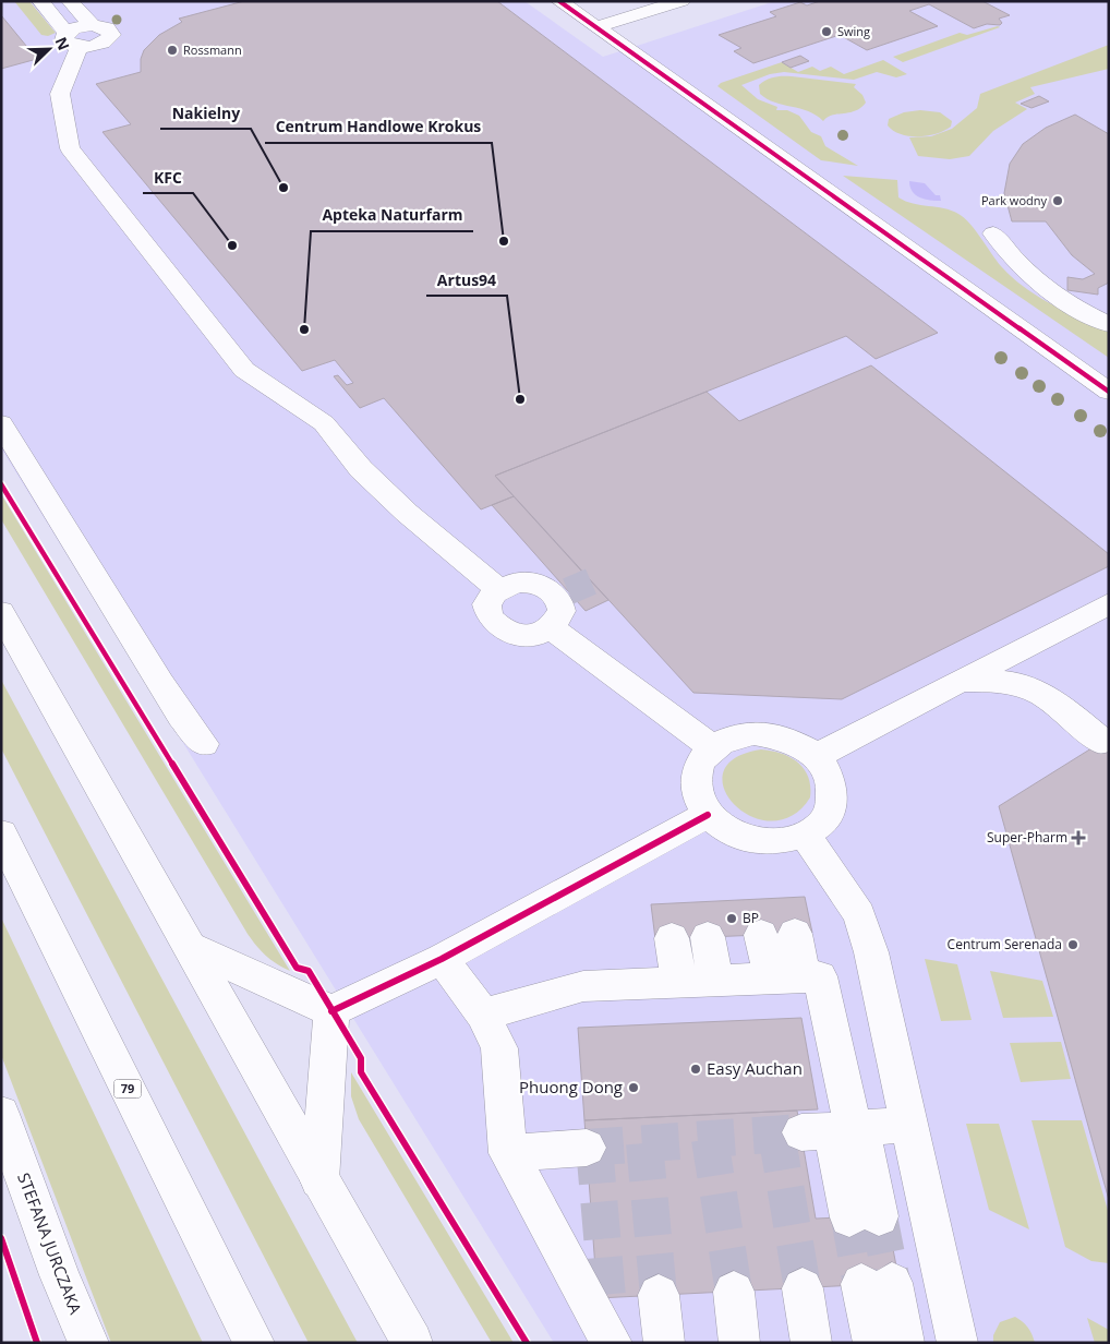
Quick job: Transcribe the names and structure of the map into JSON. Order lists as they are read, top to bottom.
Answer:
{
  "streets": {
    "street": ["79", "STEFANA JURCZAKA"]
  },
  "places": {
    "other": [
      "Swing",
      "Rossmann",
      "Nakielny",
      "Park wodny",
      "Centrum Handlowe Krokus",
      "KFC",
      "Apteka Naturfarm",
      "Artus94",
      "BP",
      "Centrum Serenada",
      "Easy Auchan",
      "Phuong Dong"
    ],
    "health": ["Super-Pharm"]
  },
  "north": "top right"
}
